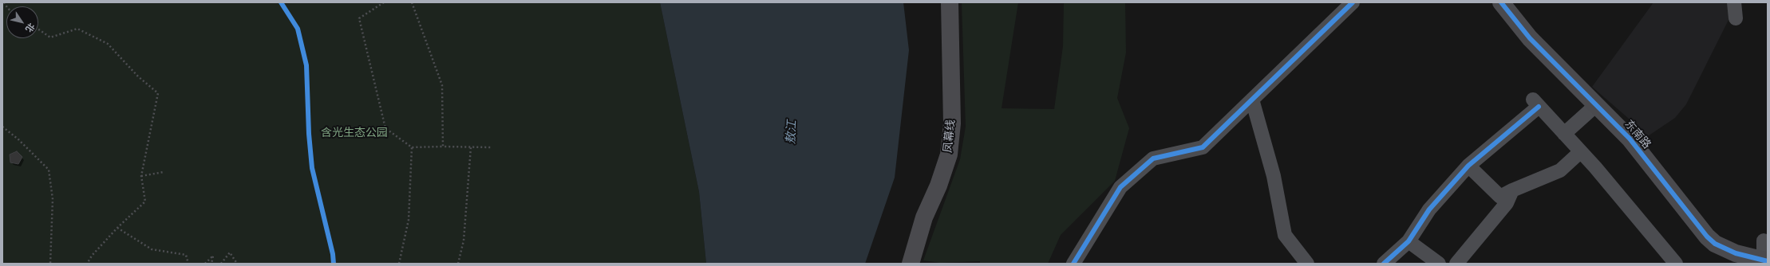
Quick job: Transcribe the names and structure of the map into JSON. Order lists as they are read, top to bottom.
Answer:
{
  "streets": {
    "street": ["东南路", "凤幕线"]
  },
  "water": ["敖江"],
  "parks": ["含光生态公园"],
  "north": "bottom right"
}
